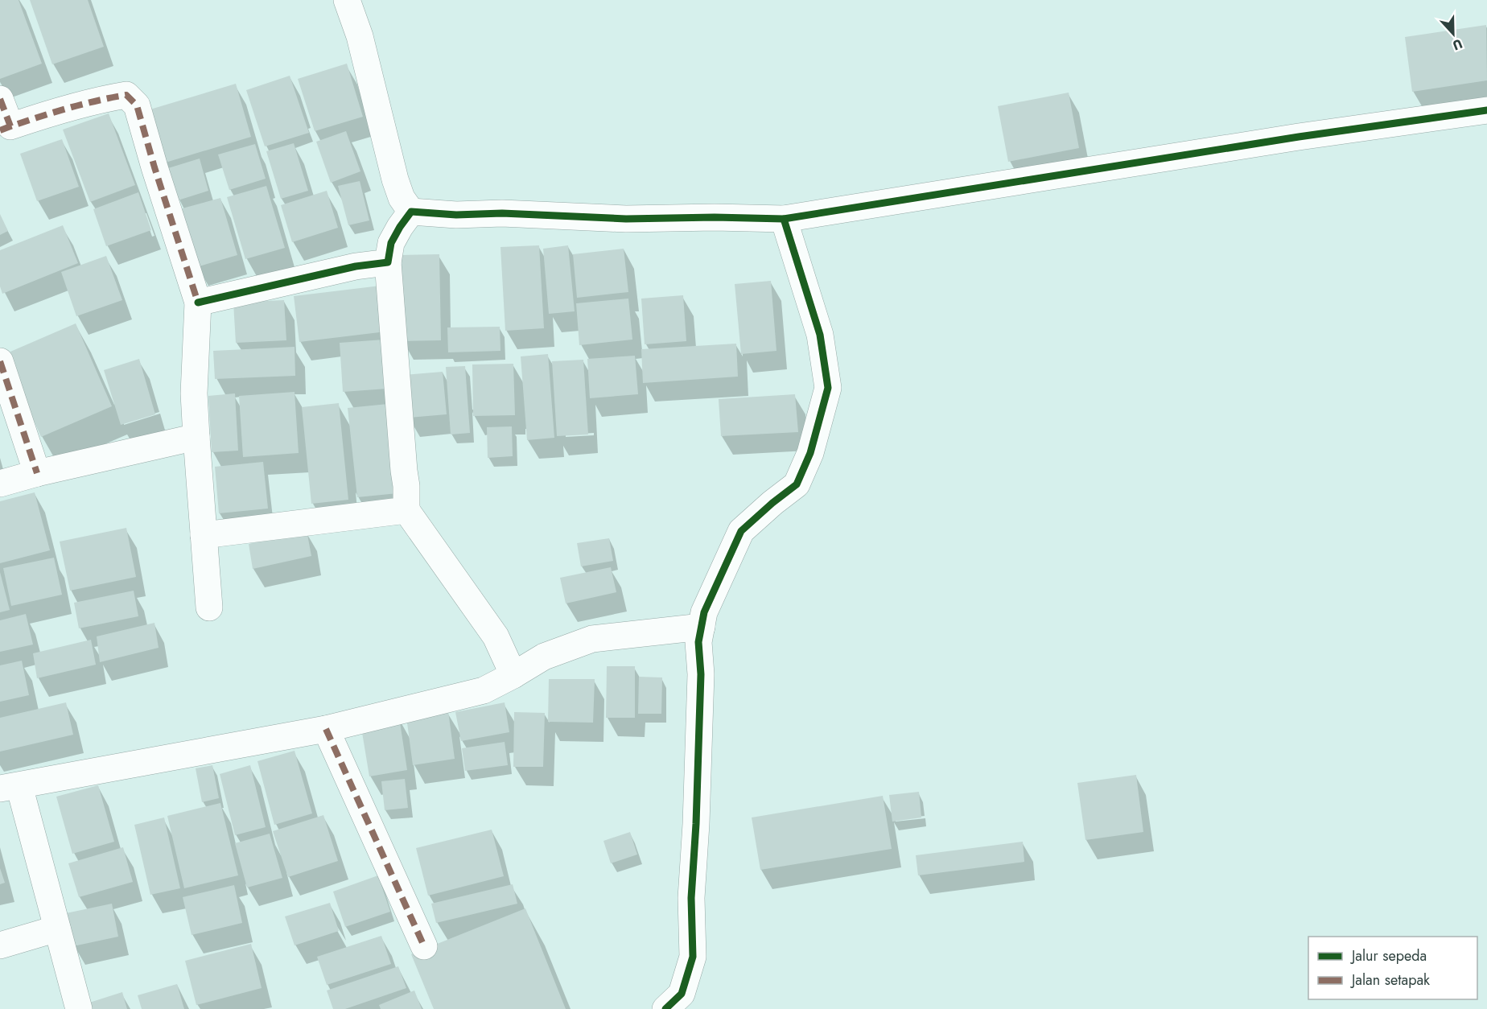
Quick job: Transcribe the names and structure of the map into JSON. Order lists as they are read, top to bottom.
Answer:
{
  "legend": ["Jalur sepeda", "Jalan setapak"],
  "north": "bottom"
}
